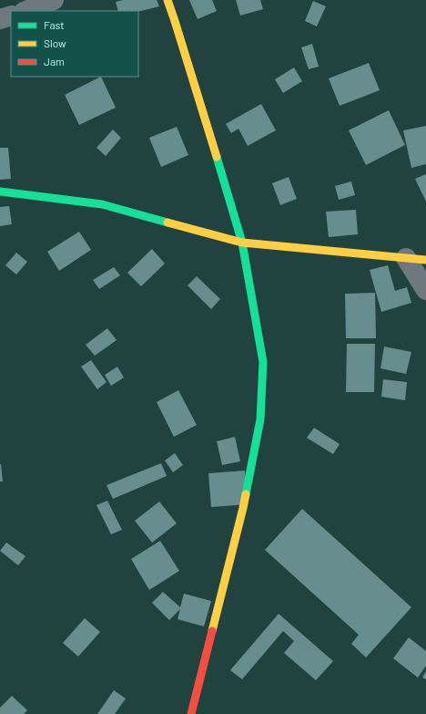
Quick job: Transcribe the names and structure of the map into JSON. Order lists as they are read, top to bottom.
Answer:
{
  "legend": ["Fast", "Slow", "Jam"]
}
